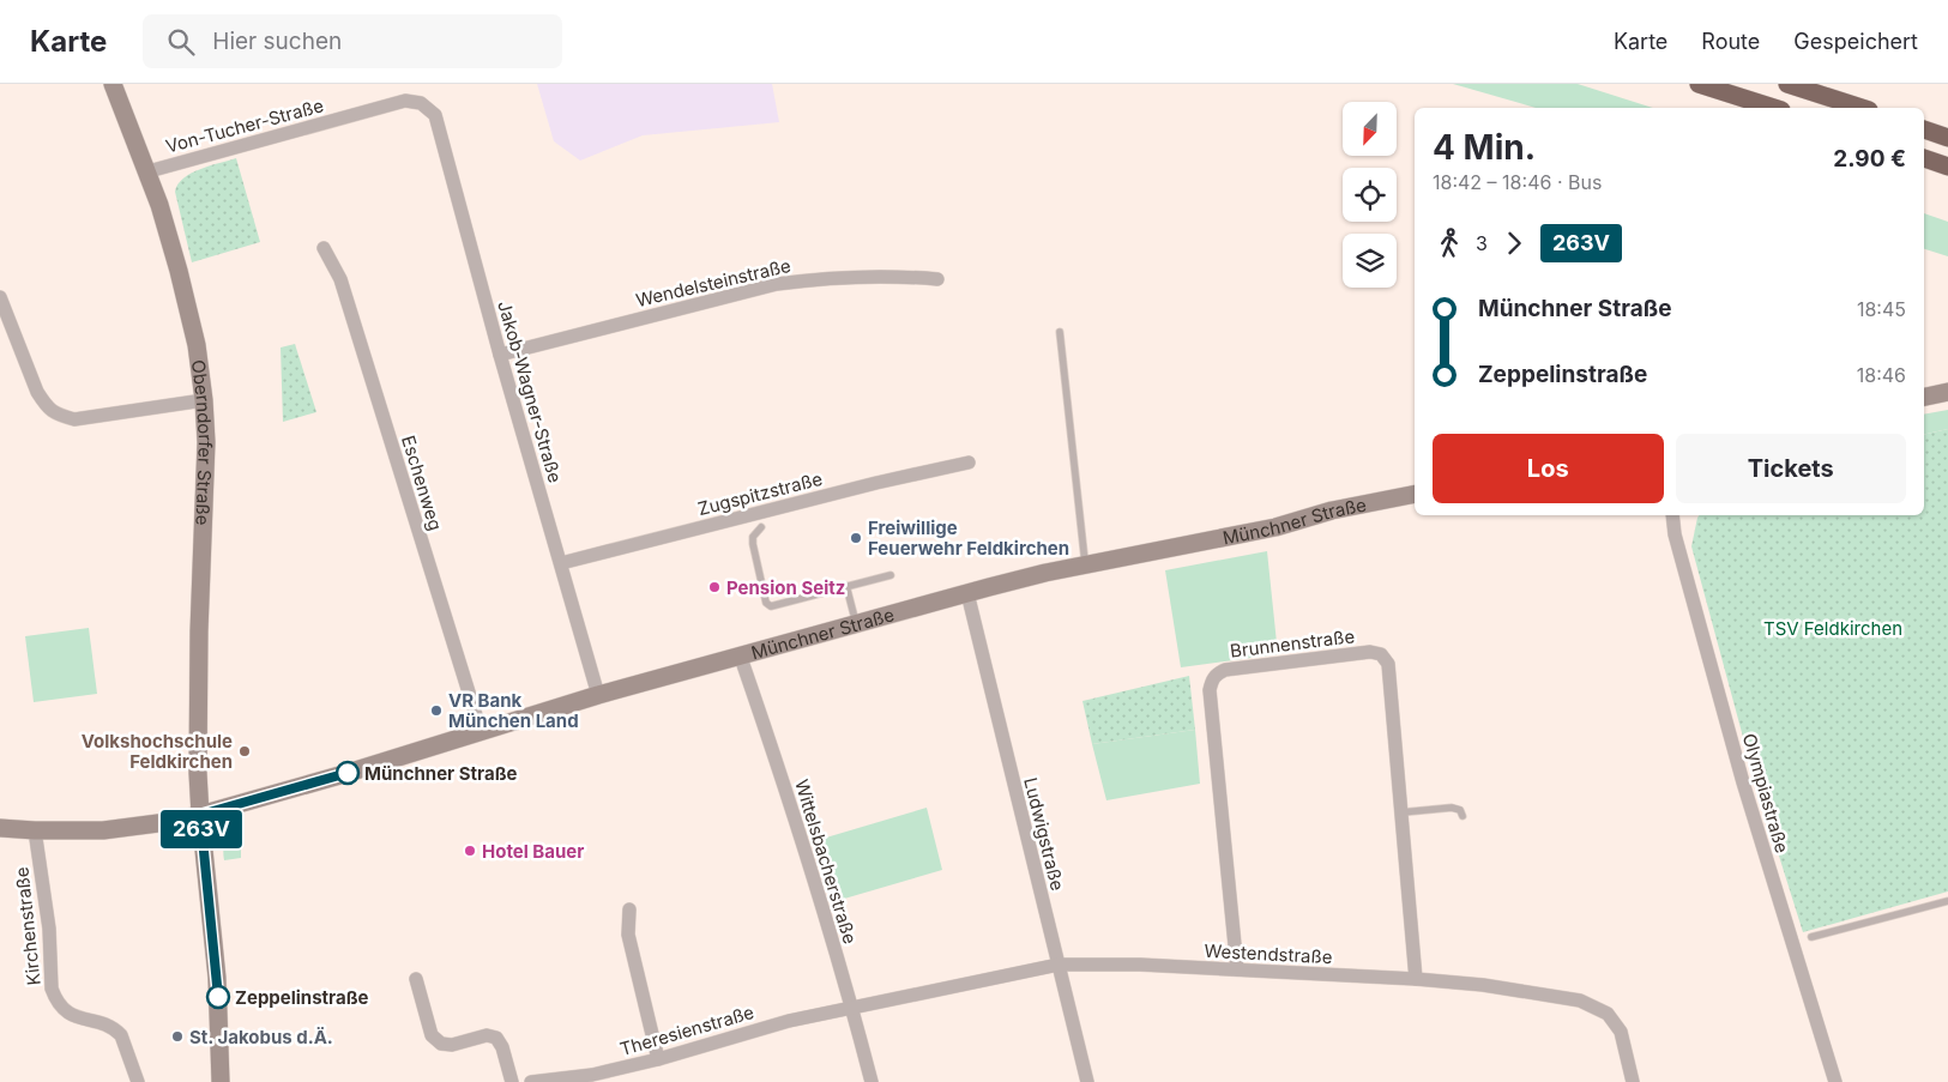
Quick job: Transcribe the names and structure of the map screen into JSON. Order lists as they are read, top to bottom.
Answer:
{
  "streets": {
    "street": [
      "Von-Tucher-Straße",
      "Wendelsteinstraße",
      "Jakob-Wagner-Straße",
      "Oberndorfer Straße",
      "Eschenweg",
      "Zugspitzstraße",
      "Münchner Straße",
      "Brunnenstraße",
      "Olympiastraße",
      "Ludwigstraße",
      "Wittelsbacherstraße",
      "Kirchenstraße",
      "Westendstraße",
      "Theresienstraße"
    ]
  },
  "crossings": [
    ["Von-Tucher-Straße", "Jakob-Wagner-Straße"],
    ["Von-Tucher-Straße", "Oberndorfer Straße"],
    ["Wendelsteinstraße", "Jakob-Wagner-Straße"],
    ["Jakob-Wagner-Straße", "Zugspitzstraße"],
    ["Jakob-Wagner-Straße", "Münchner Straße"],
    ["Oberndorfer Straße", "Münchner Straße"],
    ["Eschenweg", "Münchner Straße"],
    ["Münchner Straße", "Ludwigstraße"],
    ["Münchner Straße", "Wittelsbacherstraße"],
    ["Münchner Straße", "Kirchenstraße"],
    ["Brunnenstraße", "Westendstraße"],
    ["Ludwigstraße", "Westendstraße"],
    ["Wittelsbacherstraße", "Westendstraße"],
    ["Wittelsbacherstraße", "Theresienstraße"],
    ["Westendstraße", "Theresienstraße"]
  ],
  "parks": ["TSV Feldkirchen"],
  "places": [
    "Freiwillige Feuerwehr Feldkirchen",
    "Pension Seitz",
    "VR Bank München Land",
    "Volkshochschule Feldkirchen",
    "Münchner Straße",
    "Hotel Bauer",
    "Zeppelinstraße",
    "St. Jakobus d.Ä."
  ],
  "lines": ["bus line 263V"],
  "north": "bottom left",
  "page": {
    "header": "Karte",
    "search": "Hier suchen",
    "nav": ["Karte", "Route", "Gespeichert"],
    "on_map": "263V",
    "heading": ["4 Min.", "18:42 – 18:46 · Bus", "2.90 €"],
    "legs": ["3", "263V"],
    "list": [
      {
        "name": "Münchner Straße",
        "value": "18:45"
      },
      {
        "name": "Zeppelinstraße",
        "value": "18:46"
      }
    ],
    "buttons": ["Los", "Tickets"]
  }
}
